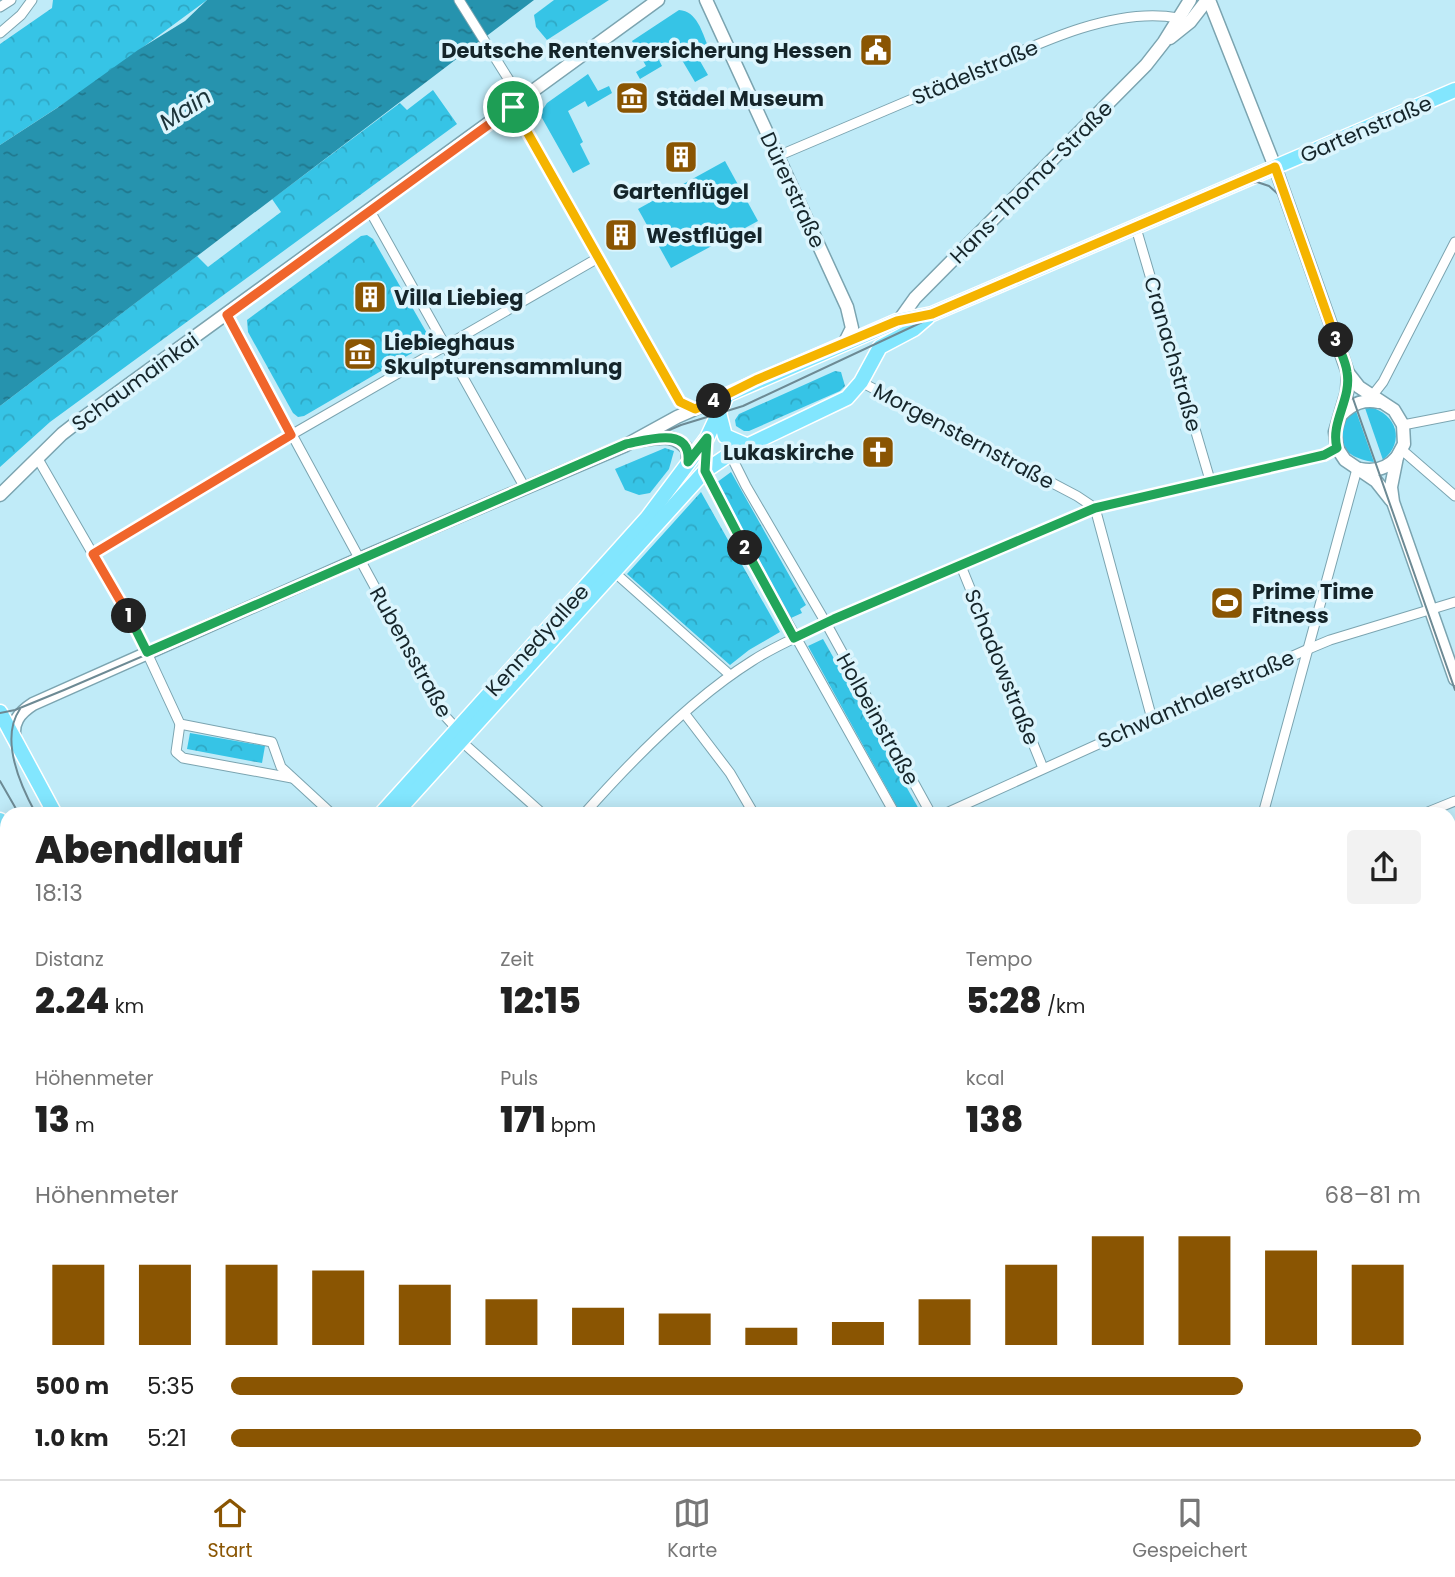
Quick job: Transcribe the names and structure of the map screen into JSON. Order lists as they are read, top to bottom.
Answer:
{
  "streets": {
    "main road": ["Gartenstraße", "Kennedyallee"],
    "street": [
      "Städelstraße",
      "Hans-Thoma-Straße",
      "Dürerstraße",
      "Cranachstraße",
      "Schaumainkai",
      "Morgensternstraße",
      "Rubensstraße",
      "Schadowstraße",
      "Schwanthalerstraße",
      "Holbeinstraße"
    ]
  },
  "crossings": [
    ["Städelstraße", "Hans-Thoma-Straße"],
    ["Städelstraße", "Dürerstraße"],
    ["Gartenstraße", "Hans-Thoma-Straße"],
    ["Gartenstraße", "Dürerstraße"],
    ["Gartenstraße", "Cranachstraße"],
    ["Gartenstraße", "Kennedyallee"],
    ["Gartenstraße", "Rubensstraße"],
    ["Schaumainkai", "Rubensstraße"],
    ["Kennedyallee", "Rubensstraße"],
    ["Kennedyallee", "Holbeinstraße"],
    ["Schadowstraße", "Schwanthalerstraße"]
  ],
  "water": ["Main"],
  "places": {
    "public building": ["Deutsche Rentenversicherung Hessen"],
    "museum": ["Städel Museum", "Liebieghaus Skulpturensammlung"],
    "building": ["Gartenflügel", "Westflügel", "Villa Liebieg"],
    "church": ["Lukaskirche"],
    "sports": ["Prime Time Fitness"]
  },
  "page": {
    "pins": [
      "3",
      "4",
      "2",
      "1"
    ],
    "heading": ["Abendlauf", "18:13"],
    "stats": [
      ["Distanz", "2.24 km"],
      ["Zeit", "12:15"],
      ["Tempo", "5:28 /km"],
      ["Höhenmeter", "13 m"],
      ["Puls", "171 bpm"],
      ["kcal", "138"]
    ],
    "chart": ["Höhenmeter", "68–81 m"],
    "list": [
      {
        "name": "500 m",
        "note": "5:35"
      },
      {
        "name": "1.0 km",
        "note": "5:21"
      }
    ],
    "tabs": ["Start", "Karte", "Gespeichert"]
  }
}
